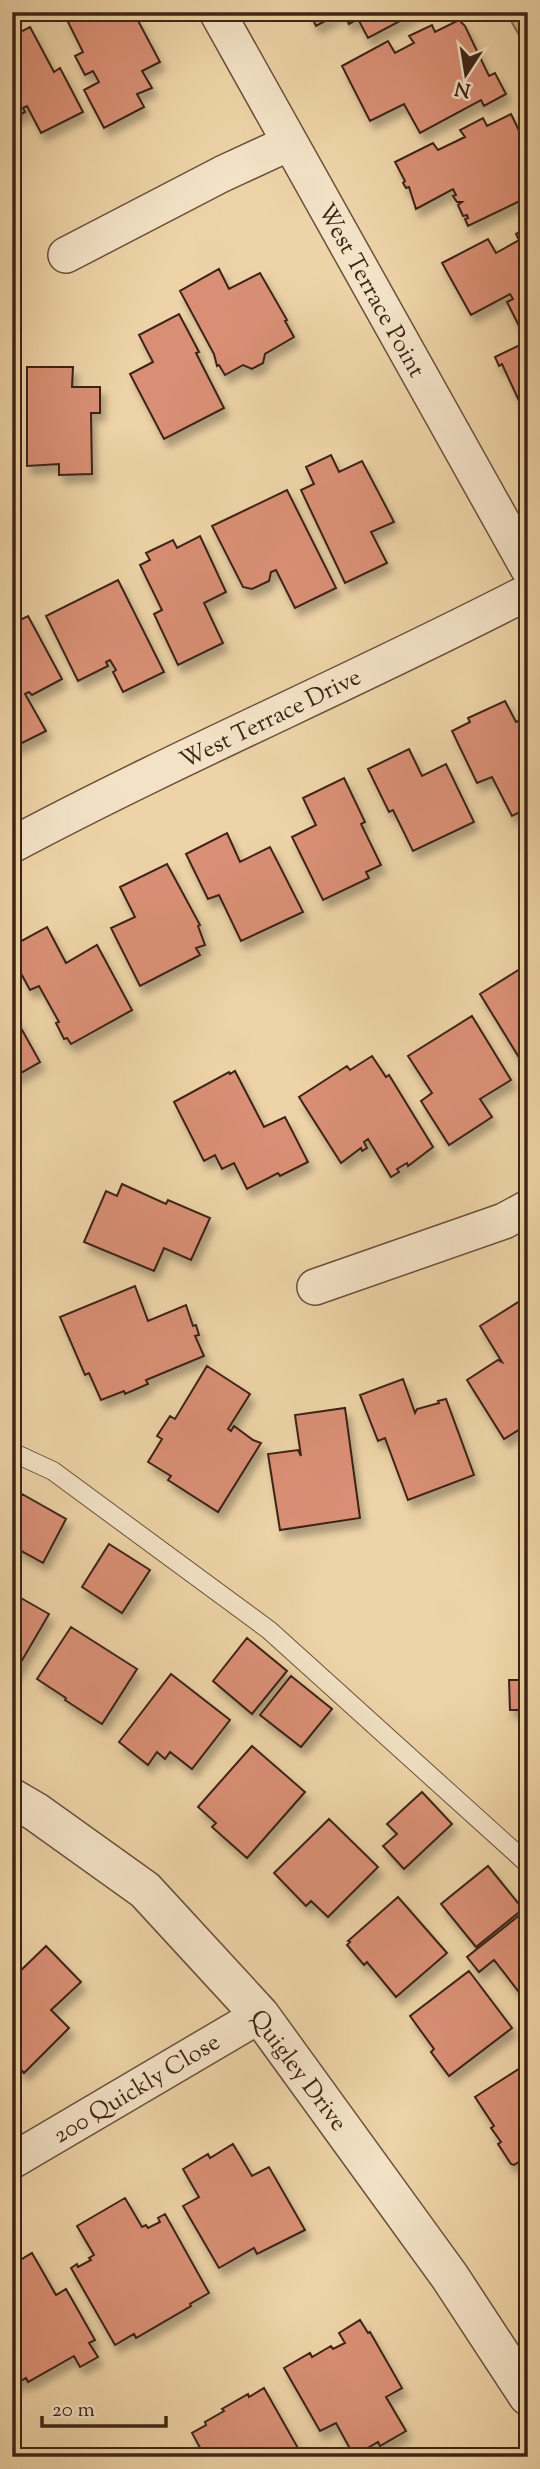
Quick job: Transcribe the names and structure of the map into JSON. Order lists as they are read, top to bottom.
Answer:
{
  "streets": {
    "street": [
      "West Terrace Point",
      "West Terrace Drive",
      "Quigley Drive",
      "200 Quickly Close"
    ]
  },
  "crossings": [
    ["Quigley Drive", "200 Quickly Close"]
  ],
  "scale_bar": "20 m",
  "north": "bottom"
}
